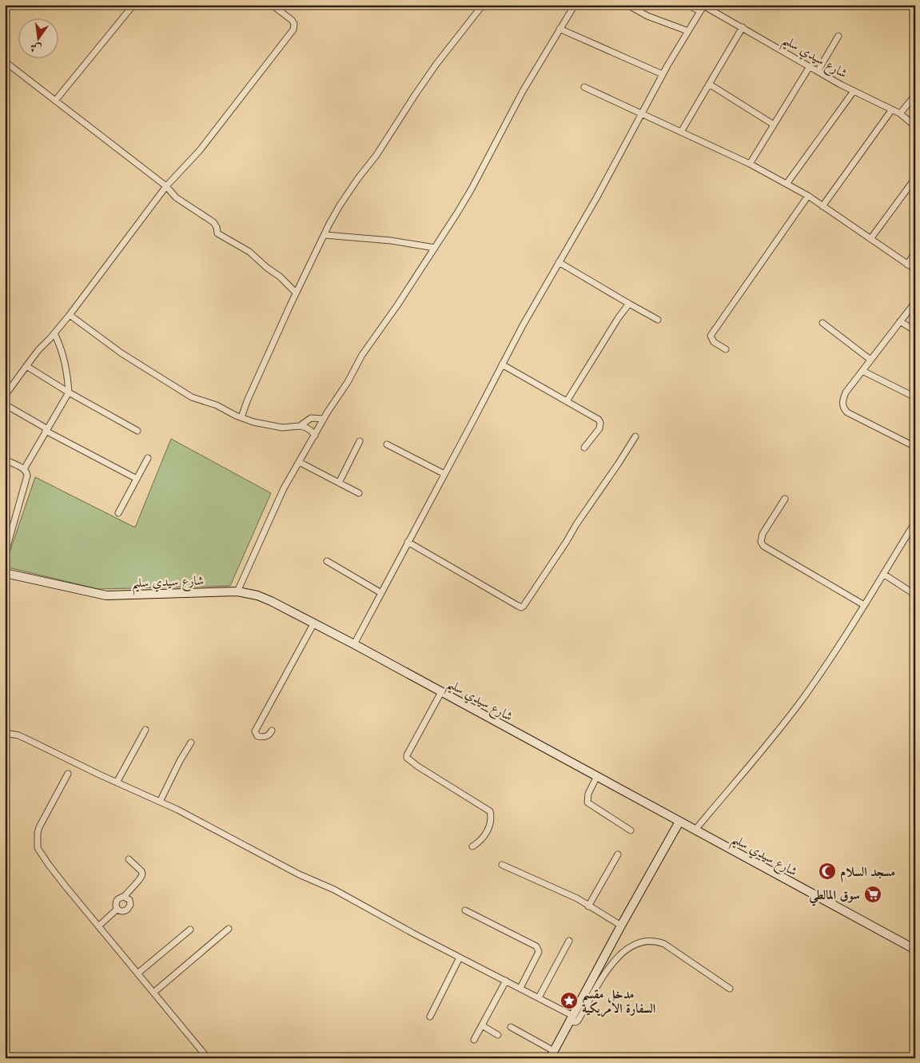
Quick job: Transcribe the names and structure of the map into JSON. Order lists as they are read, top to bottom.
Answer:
{
  "streets": {
    "main road": ["شارع سيدي سليم"]
  },
  "places": {
    "mosque": ["مسجد السلام"],
    "supermarket": ["سوق المالطي"],
    "place": ["مدخل مقسم السفارة الامريكية"]
  },
  "north": "bottom"
}
